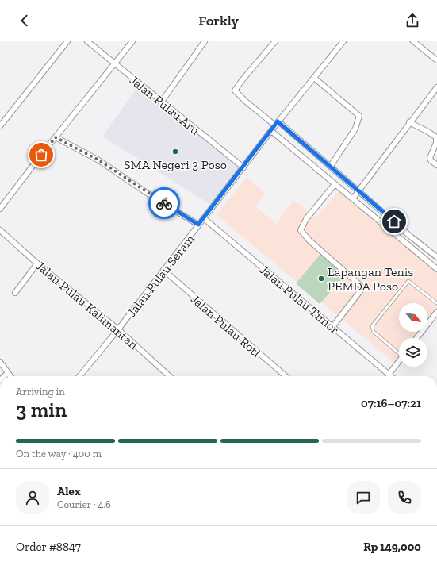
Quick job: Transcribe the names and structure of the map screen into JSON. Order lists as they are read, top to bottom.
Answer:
{
  "streets": {
    "street": [
      "Jalan Pulau Aru",
      "Jalan Pulau Seram",
      "Jalan Pulau Timor",
      "Jalan Pulau Kalimantan",
      "Jalan Pulau Roti"
    ]
  },
  "crossings": [
    ["Jalan Pulau Aru", "Jalan Pulau Seram"],
    ["Jalan Pulau Seram", "Jalan Pulau Timor"],
    ["Jalan Pulau Seram", "Jalan Pulau Kalimantan"],
    ["Jalan Pulau Seram", "Jalan Pulau Roti"]
  ],
  "places": ["SMA Negeri 3 Poso", "Lapangan Tenis PEMDA Poso"],
  "north": "bottom right",
  "page": {
    "header": "Forkly",
    "heading": ["3 min", "Arriving in", "07:16–07:21"],
    "panel": [
      "Alex",
      "Courier · 4.6",
      "Order #8847",
      "Rp 149,000"
    ],
    "bar": "On the way · 400 m"
  }
}
